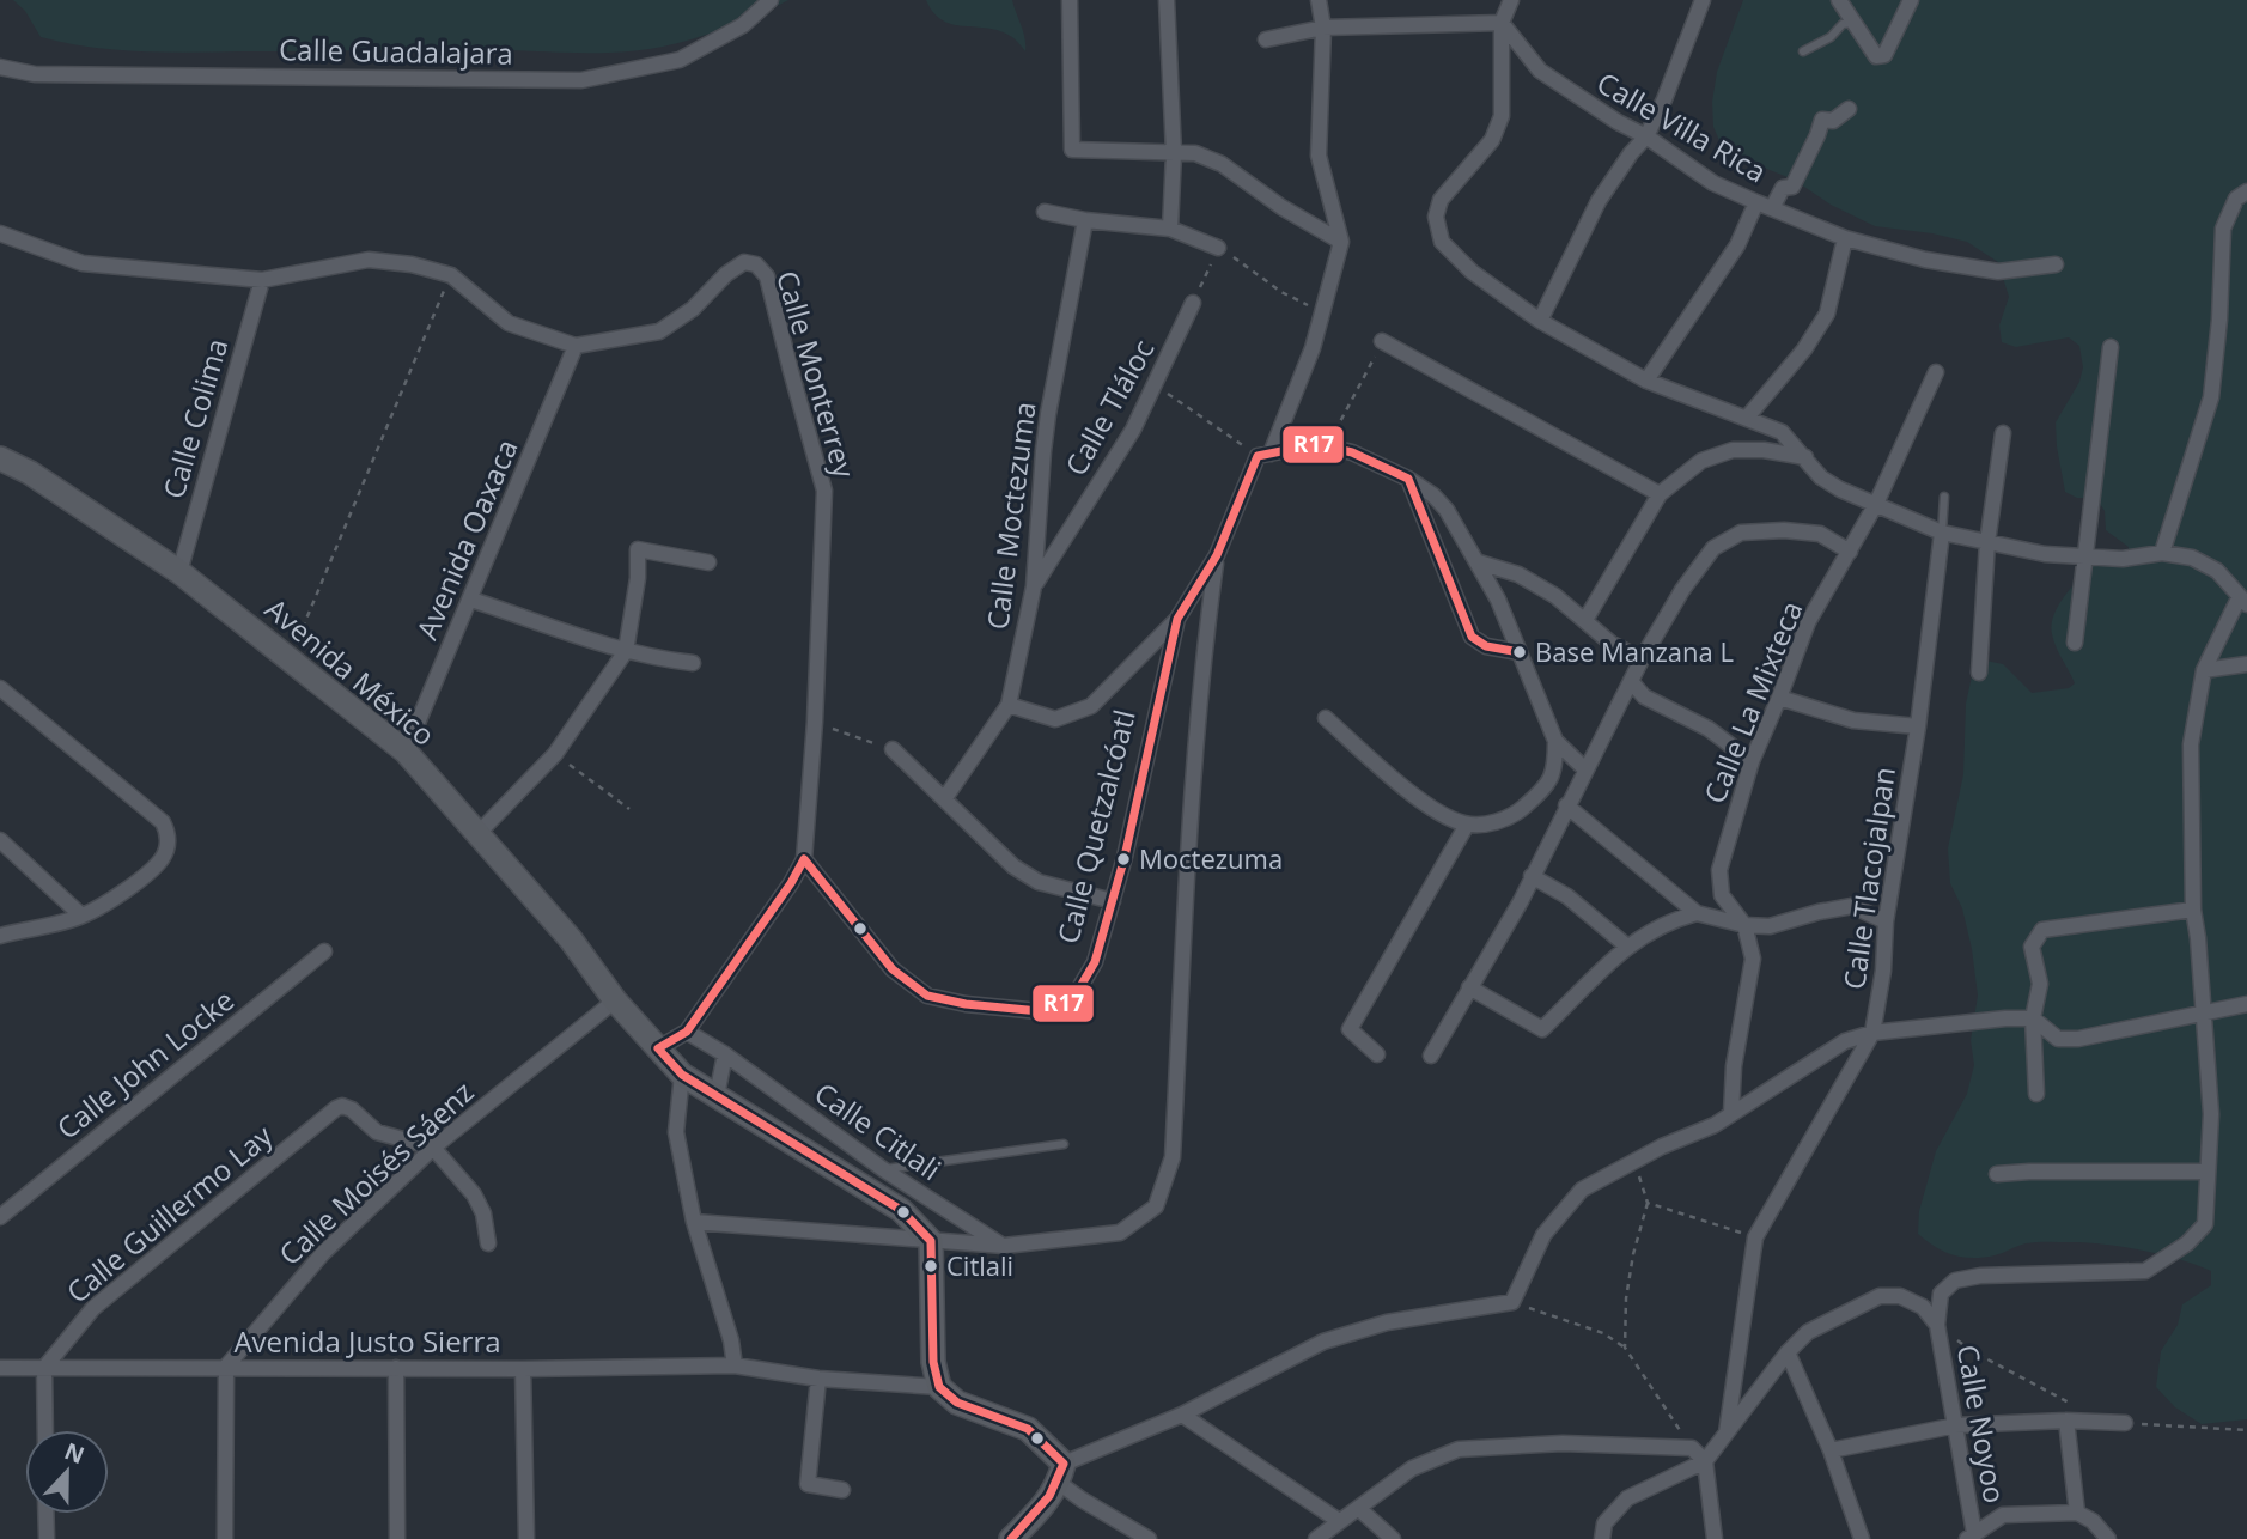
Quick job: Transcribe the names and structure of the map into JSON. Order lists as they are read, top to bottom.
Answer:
{
  "streets": {
    "street": [
      "Calle Guadalajara",
      "Calle Villa Rica",
      "Calle Monterrey",
      "Calle Tláloc",
      "Calle Colima",
      "Calle Moctezuma",
      "Avenida Oaxaca",
      "Avenida México",
      "Calle La Mixteca",
      "Calle Quetzalcóatl",
      "Calle Tlacojalpan",
      "Calle John Locke",
      "Calle Citlali",
      "Calle Moisés Sáenz",
      "Calle Guillermo Lay",
      "Avenida Justo Sierra",
      "Calle Noyoo"
    ]
  },
  "crossings": [
    ["Calle Monterrey", "Calle Colima"],
    ["Calle Monterrey", "Avenida Oaxaca"],
    ["Calle Monterrey", "Calle Quetzalcóatl"],
    ["Calle Tláloc", "Calle Moctezuma"],
    ["Calle Colima", "Avenida México"],
    ["Avenida Oaxaca", "Avenida México"],
    ["Avenida México", "Calle Moisés Sáenz"],
    ["Calle Moisés Sáenz", "Calle Guillermo Lay"],
    ["Calle Moisés Sáenz", "Avenida Justo Sierra"],
    ["Calle Guillermo Lay", "Avenida Justo Sierra"]
  ],
  "places": ["Base Manzana L", "Moctezuma", "Citlali"],
  "lines": ["transit line R17"],
  "north": "top"
}
